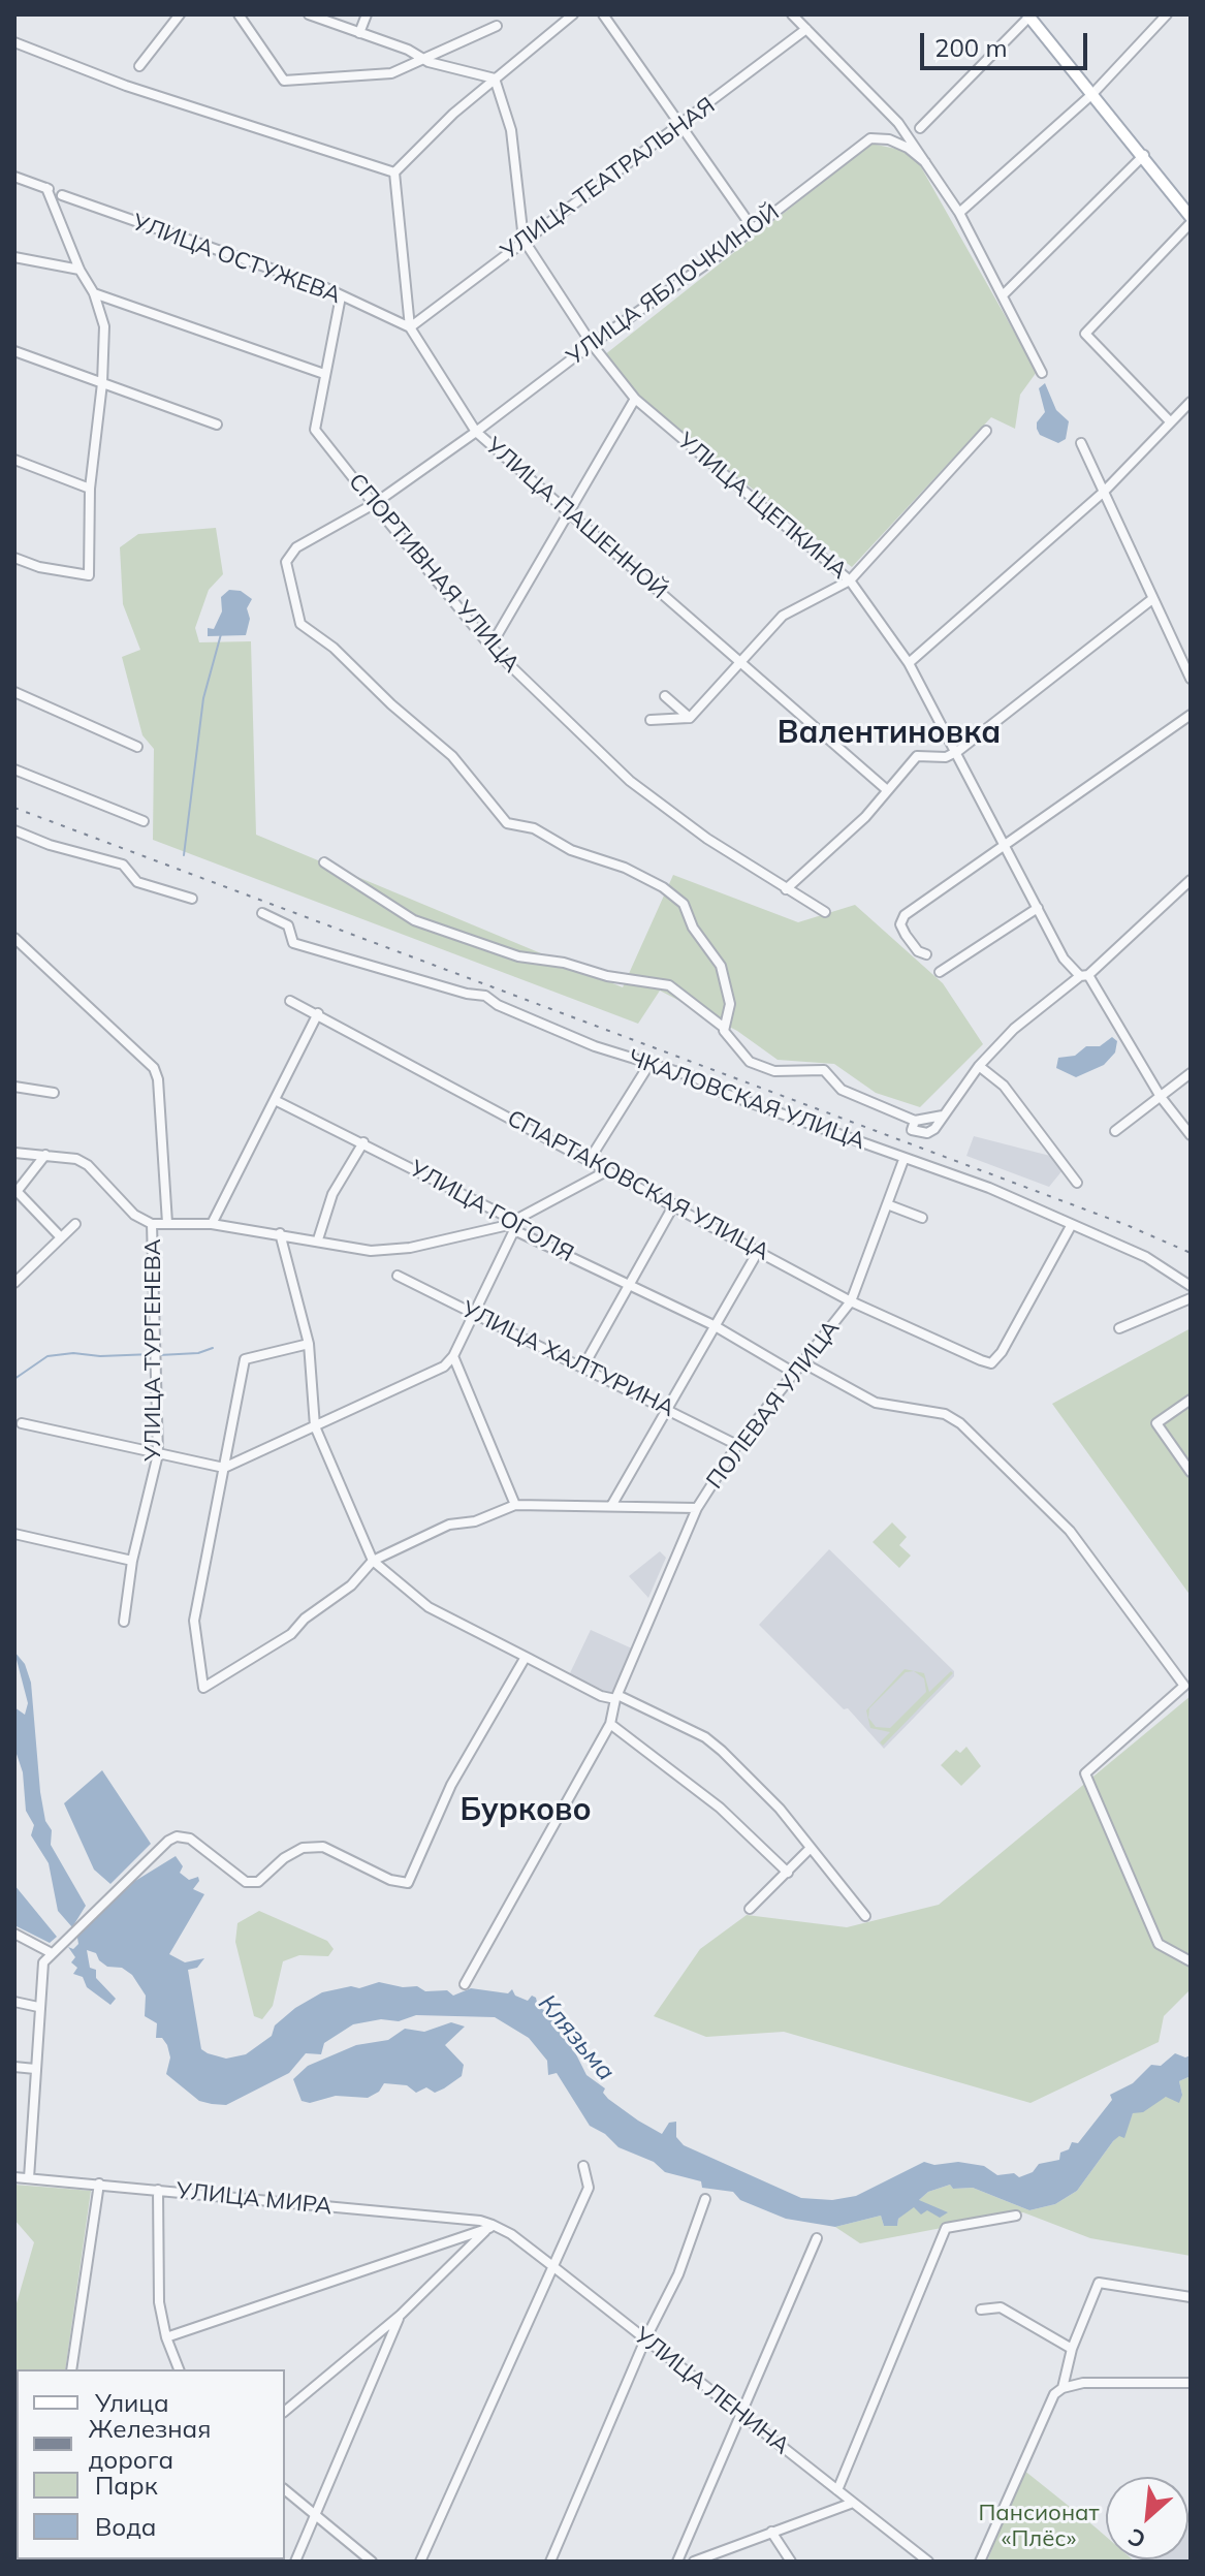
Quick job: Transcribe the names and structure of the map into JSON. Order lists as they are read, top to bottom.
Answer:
{
  "streets": {
    "street": [
      "УЛИЦА ТЕАТРАЛЬНАЯ",
      "УЛИЦА ОСТУЖЕВА",
      "УЛИЦА ЯБЛОЧКИНОЙ",
      "УЛИЦА ЩЕПКИНА",
      "УЛИЦА ПАШЕННОЙ",
      "СПОРТИВНАЯ УЛИЦА",
      "ЧКАЛОВСКАЯ УЛИЦА",
      "СПАРТАКОВСКАЯ УЛИЦА",
      "УЛИЦА ГОГОЛЯ",
      "УЛИЦА ТУРГЕНЕВА",
      "УЛИЦА ХАЛТУРИНА",
      "ПОЛЕВАЯ УЛИЦА",
      "УЛИЦА МИРА",
      "УЛИЦА ЛЕНИНА"
    ]
  },
  "crossings": [
    ["УЛИЦА ТЕАТРАЛЬНАЯ", "УЛИЦА ОСТУЖЕВА"],
    ["УЛИЦА ТЕАТРАЛЬНАЯ", "УЛИЦА ЩЕПКИНА"],
    ["УЛИЦА ТЕАТРАЛЬНАЯ", "УЛИЦА ПАШЕННОЙ"],
    ["УЛИЦА ОСТУЖЕВА", "УЛИЦА ПАШЕННОЙ"],
    ["УЛИЦА ОСТУЖЕВА", "СПОРТИВНАЯ УЛИЦА"],
    ["УЛИЦА ЯБЛОЧКИНОЙ", "УЛИЦА ЩЕПКИНА"],
    ["УЛИЦА ЯБЛОЧКИНОЙ", "УЛИЦА ПАШЕННОЙ"],
    ["УЛИЦА ЯБЛОЧКИНОЙ", "СПОРТИВНАЯ УЛИЦА"],
    ["ЧКАЛОВСКАЯ УЛИЦА", "СПАРТАКОВСКАЯ УЛИЦА"],
    ["ЧКАЛОВСКАЯ УЛИЦА", "ПОЛЕВАЯ УЛИЦА"],
    ["СПАРТАКОВСКАЯ УЛИЦА", "ПОЛЕВАЯ УЛИЦА"],
    ["УЛИЦА ГОГОЛЯ", "ПОЛЕВАЯ УЛИЦА"],
    ["УЛИЦА ХАЛТУРИНА", "ПОЛЕВАЯ УЛИЦА"],
    ["УЛИЦА МИРА", "УЛИЦА ЛЕНИНА"]
  ],
  "districts": ["Валентиновка", "Бурково"],
  "water": ["Клязьма"],
  "parks": ["Пансионат «Плёс»"],
  "legend": [
    "Улица",
    "Железная дорога",
    "Парк",
    "Вода"
  ],
  "scale_bar": "200 m",
  "north": "bottom left"
}
